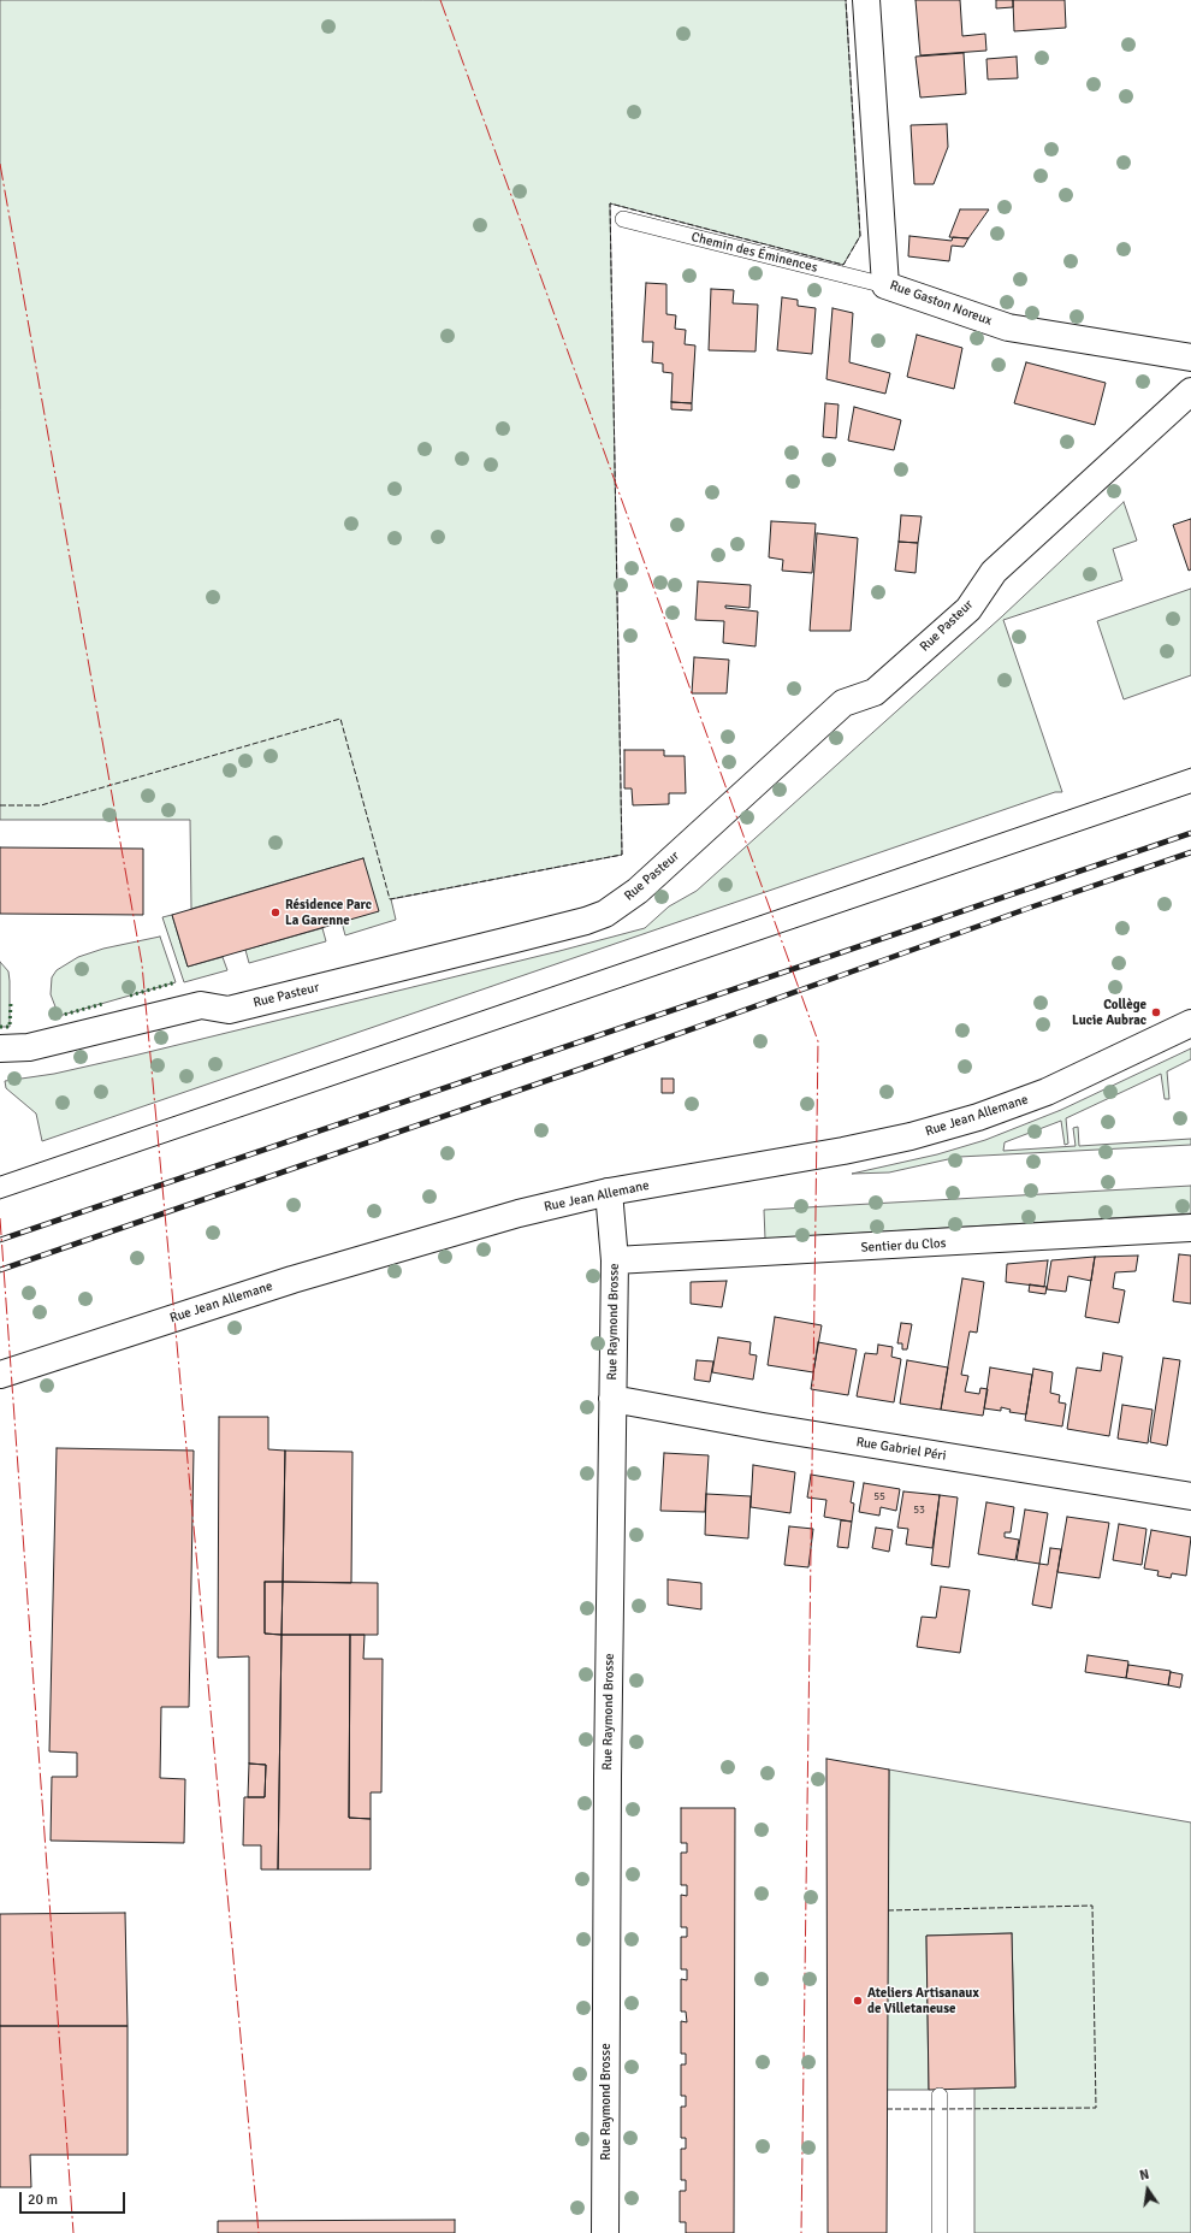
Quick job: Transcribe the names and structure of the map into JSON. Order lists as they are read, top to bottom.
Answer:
{
  "streets": {
    "street": [
      "Rue Gaston Noreux",
      "Rue Pasteur",
      "Rue Jean Allemane",
      "Sentier du Clos",
      "Rue Raymond Brosse",
      "Rue Gabriel Péri"
    ],
    "lane": ["Chemin des Éminences"]
  },
  "crossings": [
    ["Chemin des Éminences", "Rue Gaston Noreux"],
    ["Rue Jean Allemane", "Rue Raymond Brosse"],
    ["Sentier du Clos", "Rue Raymond Brosse"],
    ["Rue Raymond Brosse", "Rue Gabriel Péri"]
  ],
  "places": ["Résidence Parc La Garenne", "Collège Lucie Aubrac", "Ateliers Artisanaux de Villetaneuse"],
  "house_numbers": ["55", "53"],
  "scale_bar": "20 m",
  "north": "top"
}
